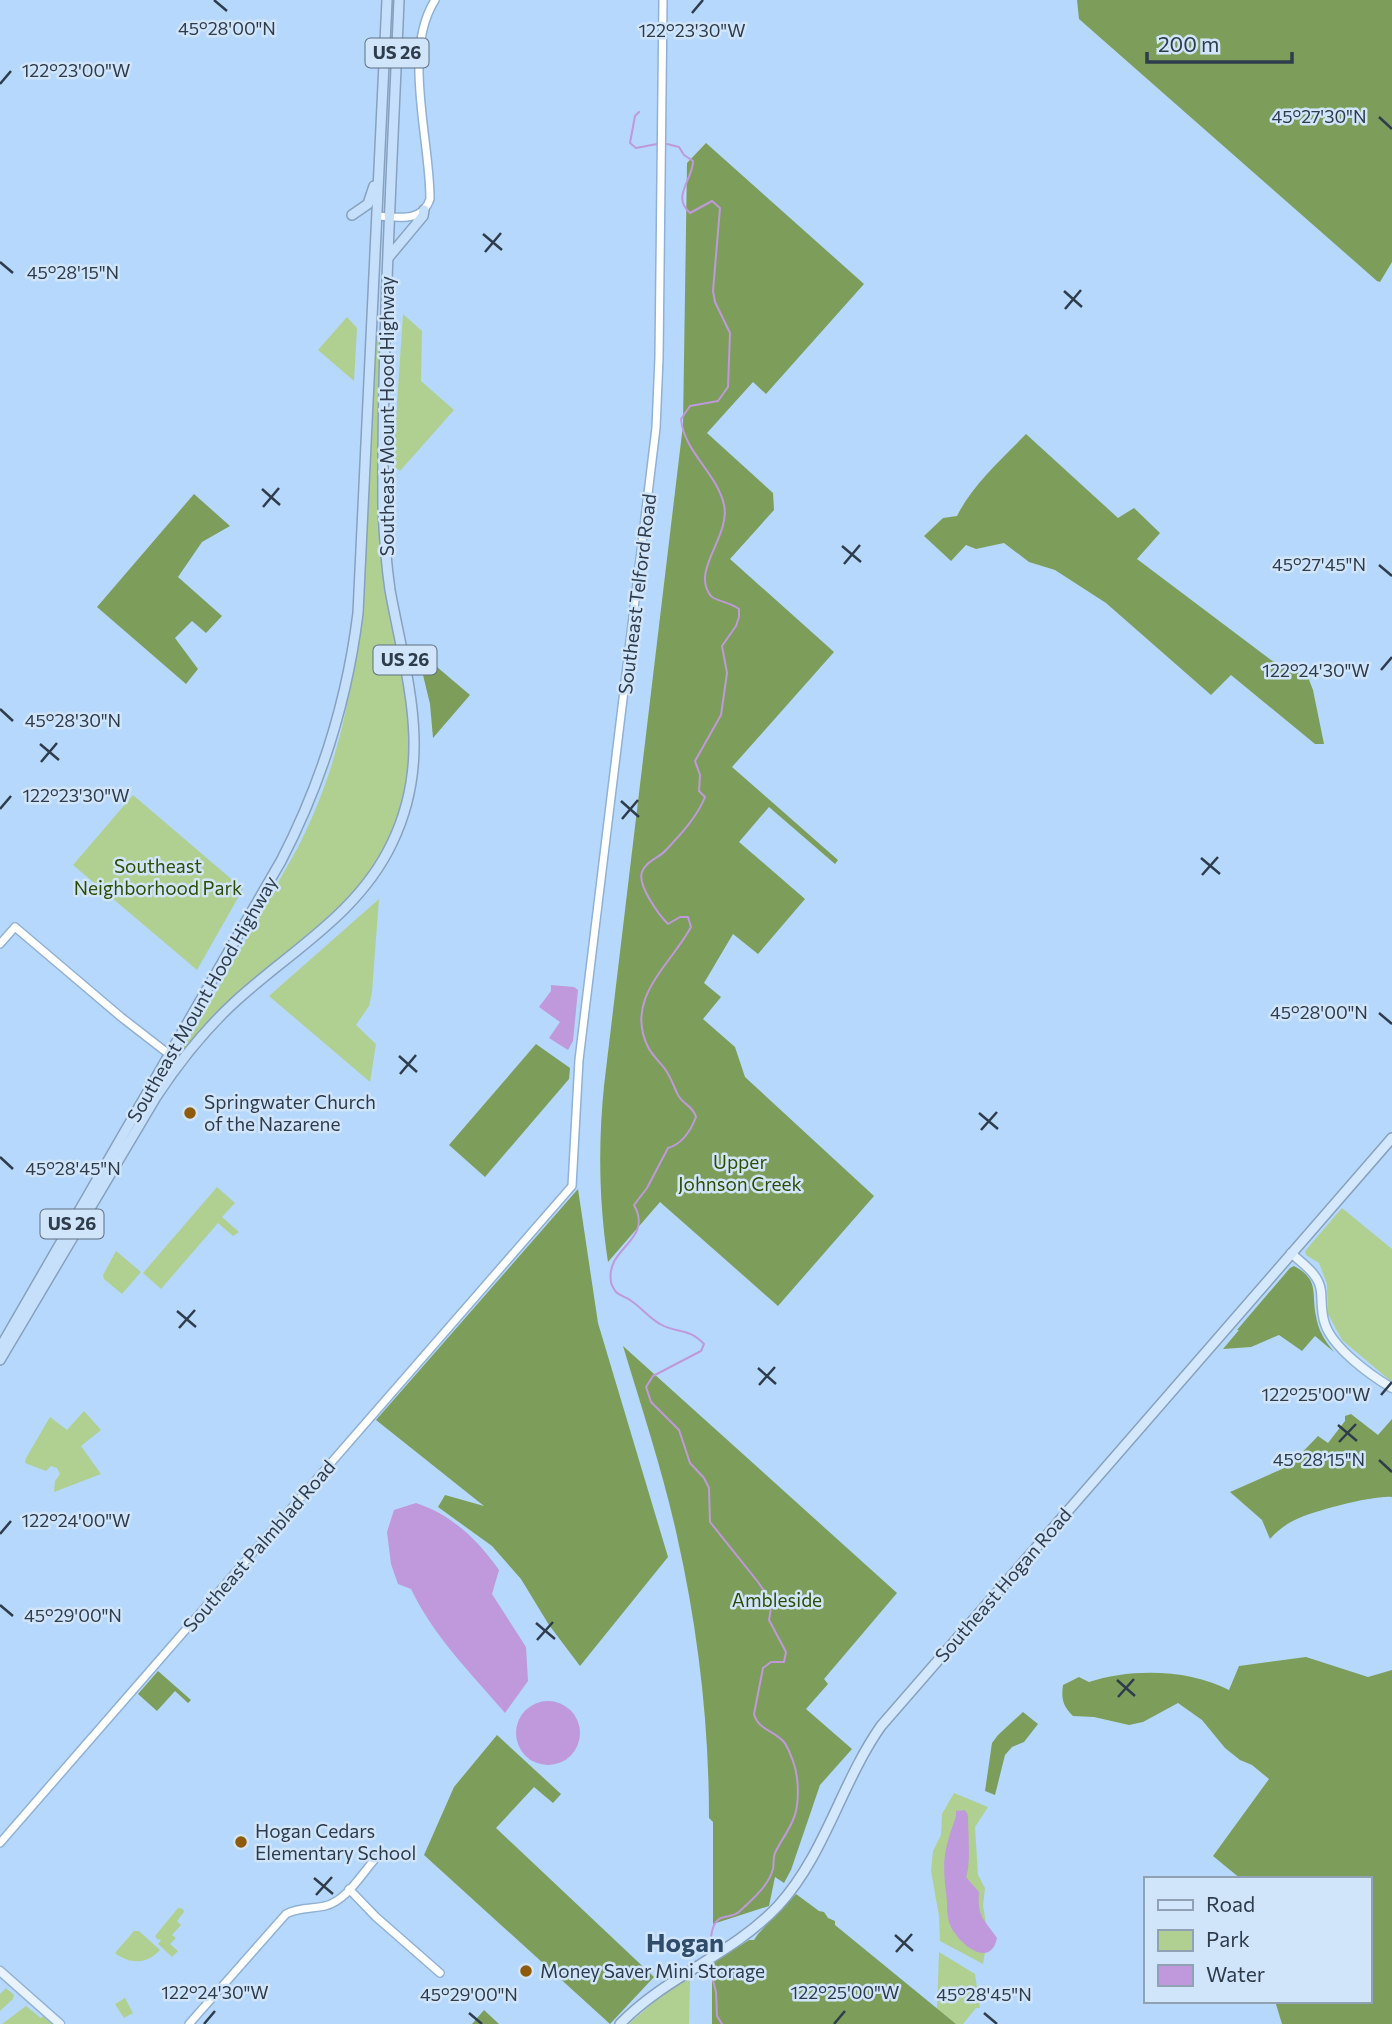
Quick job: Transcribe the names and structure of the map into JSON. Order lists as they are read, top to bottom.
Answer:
{
  "streets": {
    "highway": ["US 26", "Southeast Mount Hood Highway"],
    "main road": ["Southeast Hogan Road"],
    "street": ["Southeast Telford Road", "Southeast Palmblad Road"]
  },
  "crossings": [
    ["Southeast Telford Road", "Southeast Palmblad Road"]
  ],
  "districts": ["Hogan"],
  "parks": ["Southeast Neighborhood Park", "Upper Johnson Creek", "Ambleside"],
  "places": ["Springwater Church of the Nazarene", "Hogan Cedars Elementary School", "Money Saver Mini Storage"],
  "legend": ["Road", "Park", "Water"],
  "scale_bar": "200 m",
  "coordinates": [
    "45°28'00\"N",
    "122°23'30\"W",
    "122°23'00\"W",
    "45°27'30\"N",
    "45°28'15\"N",
    "45°27'45\"N",
    "122°24'30\"W",
    "45°28'30\"N",
    "45°28'45\"N",
    "122°25'00\"W",
    "122°24'00\"W",
    "45°29'00\"N"
  ]
}
